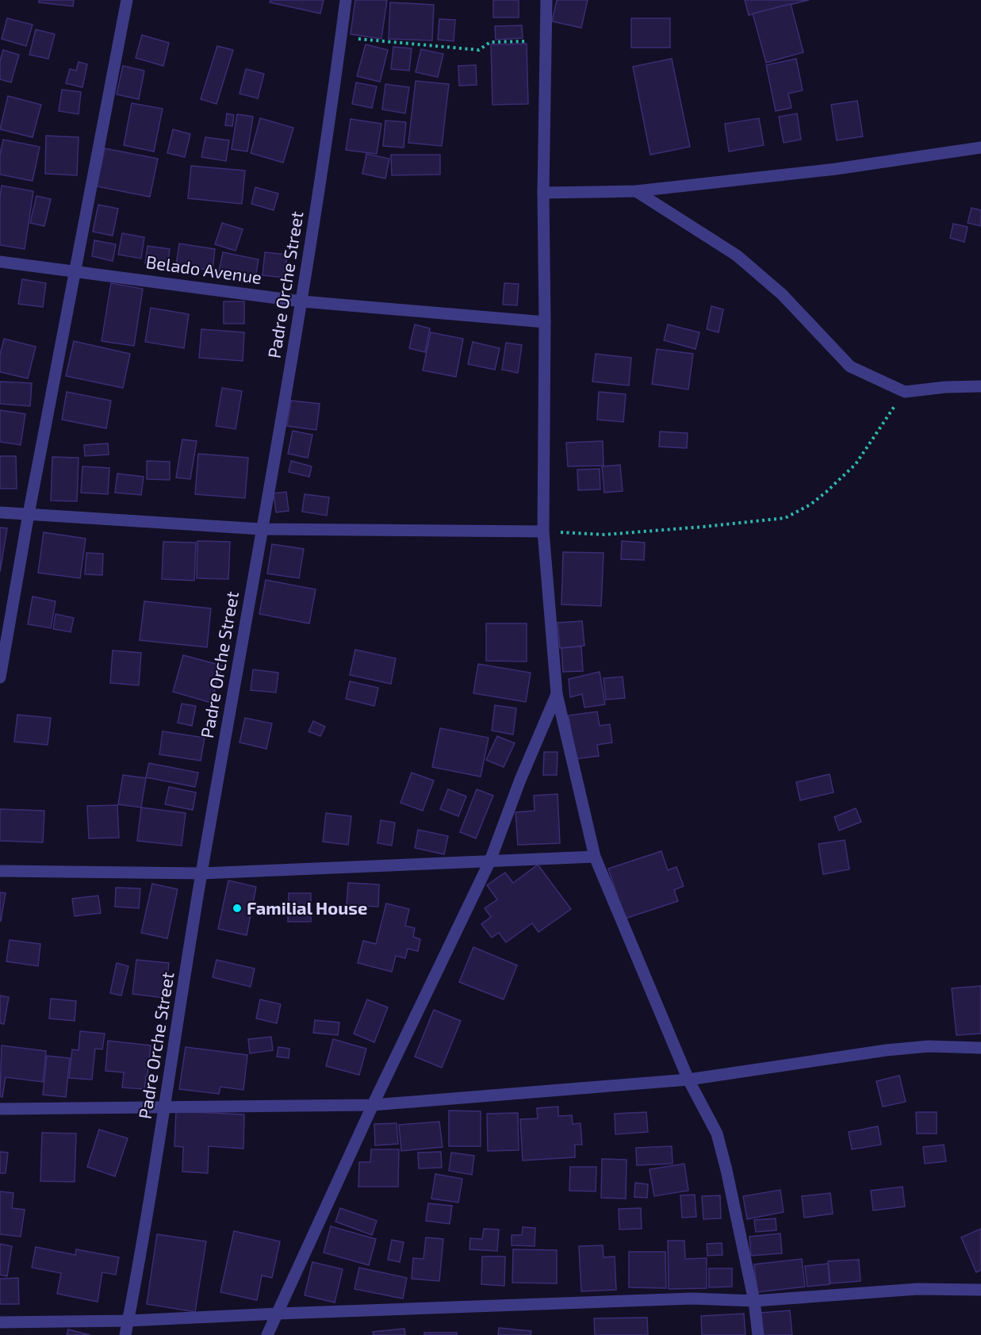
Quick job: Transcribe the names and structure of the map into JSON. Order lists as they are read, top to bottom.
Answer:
{
  "streets": {
    "street": ["Belado Avenue", "Padre Orche Street"]
  },
  "crossings": [
    ["Belado Avenue", "Padre Orche Street"]
  ],
  "places": ["Familial House"]
}
